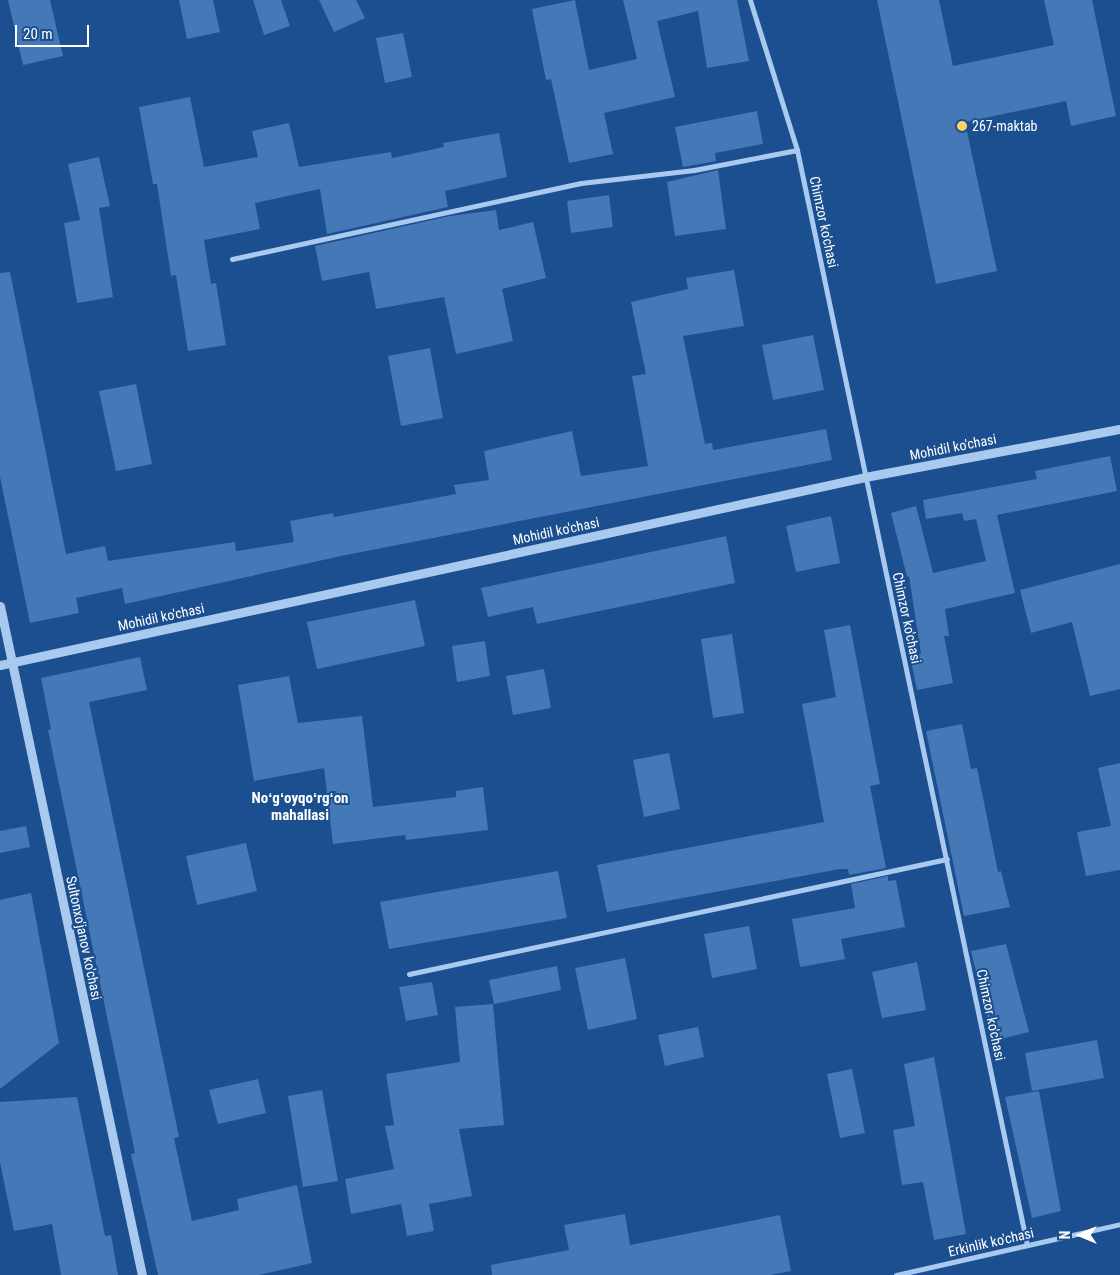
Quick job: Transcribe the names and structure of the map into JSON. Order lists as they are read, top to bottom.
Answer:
{
  "streets": {
    "street": [
      "Chimzor ko'chasi",
      "Mohidil ko'chasi",
      "Sultonxo'janov ko'chasi",
      "Erkinlik ko'chasi"
    ]
  },
  "crossings": [
    ["Chimzor ko'chasi", "Mohidil ko'chasi"],
    ["Chimzor ko'chasi", "Erkinlik ko'chasi"],
    ["Mohidil ko'chasi", "Sultonxo'janov ko'chasi"]
  ],
  "districts": ["Noʻgʻoyqoʻrgʻon mahallasi"],
  "places": ["267-maktab"],
  "scale_bar": "20 m",
  "north": "left"
}
